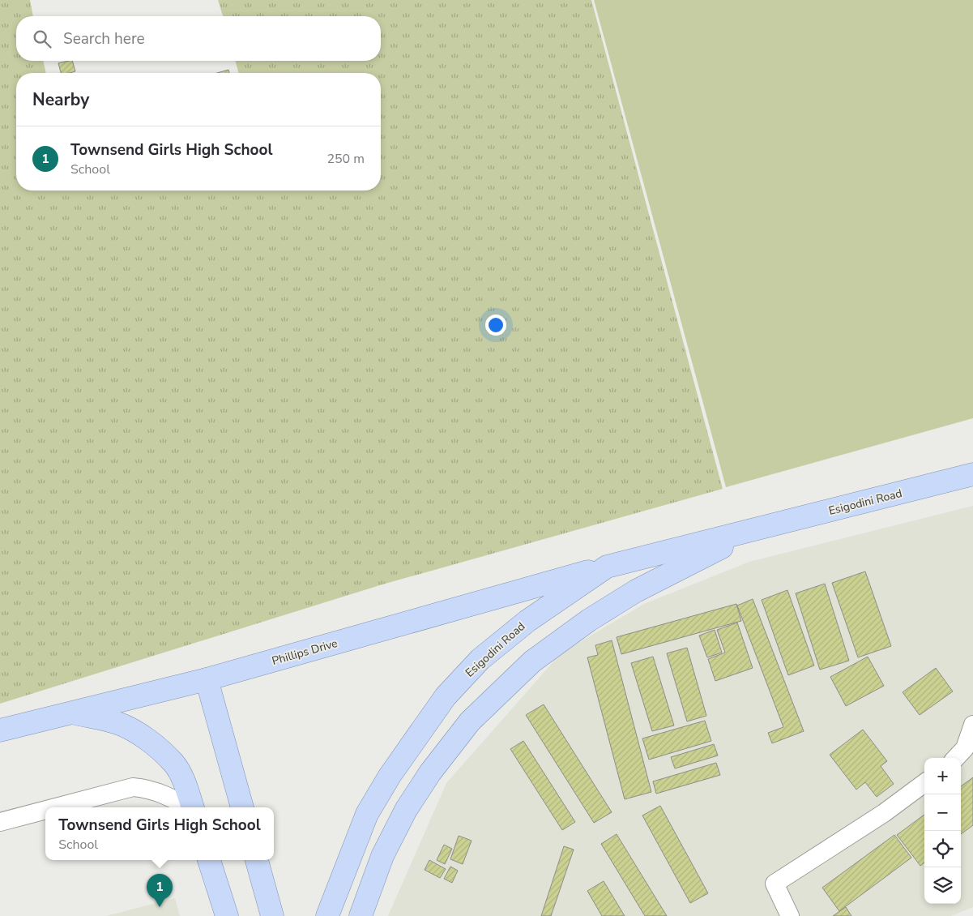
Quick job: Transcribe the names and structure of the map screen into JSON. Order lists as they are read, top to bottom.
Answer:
{
  "streets": {
    "main road": ["Esigodini Road", "Phillips Drive"]
  },
  "crossings": [
    ["Esigodini Road", "Phillips Drive"]
  ],
  "page": {
    "search": "Search here",
    "heading": "Nearby",
    "list": [
      {
        "mark": "1",
        "name": "Townsend Girls High School",
        "note": "School",
        "value": "250 m"
      }
    ],
    "map_buttons": ["+", "−"],
    "popup": ["Townsend Girls High School", "School"],
    "pins": "1"
  }
}
